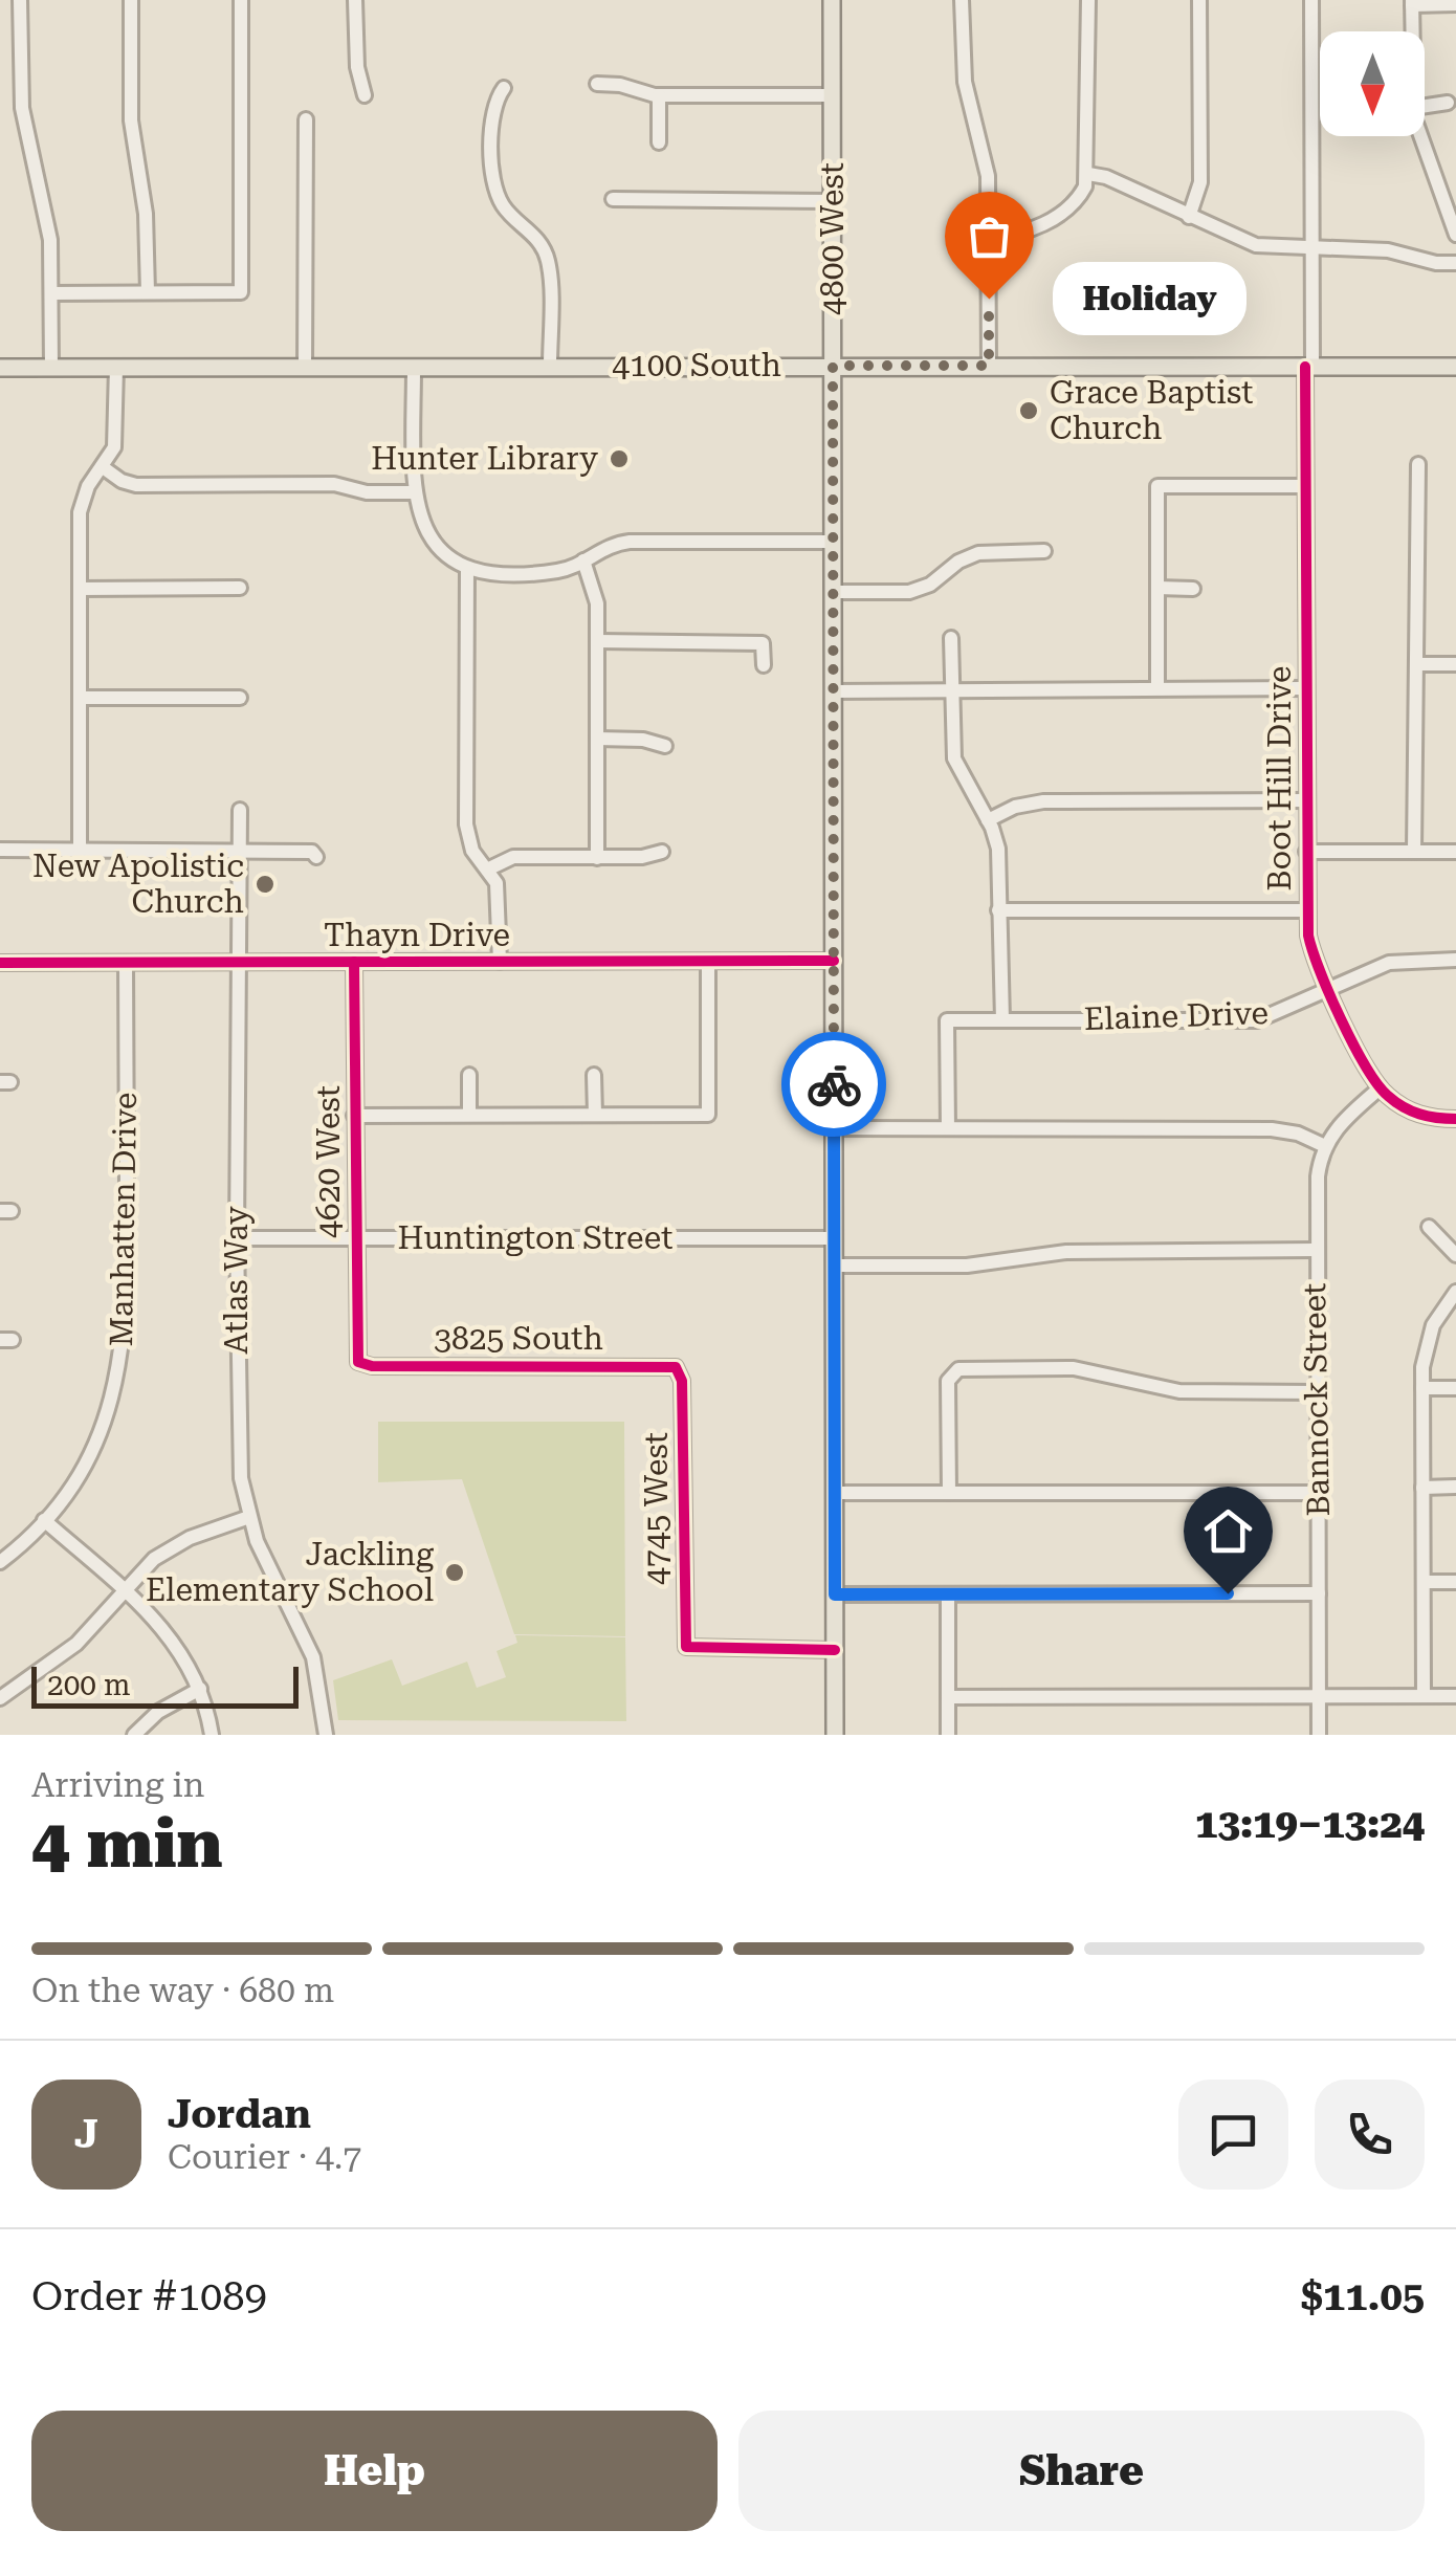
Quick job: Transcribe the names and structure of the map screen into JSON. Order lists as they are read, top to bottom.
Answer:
{
  "streets": {
    "main road": ["4800 West", "4100 South"],
    "street": [
      "Boot Hill Drive",
      "Thayn Drive",
      "Elaine Drive",
      "4620 West",
      "Manhatten Drive",
      "Huntington Street",
      "Atlas Way",
      "3825 South",
      "Bannock Street",
      "4745 West"
    ]
  },
  "crossings": [
    ["4800 West", "4100 South"],
    ["4800 West", "Thayn Drive"],
    ["4800 West", "Huntington Street"],
    ["4800 West", "4745 West"],
    ["4100 South", "Boot Hill Drive"],
    ["Boot Hill Drive", "Elaine Drive"],
    ["Thayn Drive", "4620 West"],
    ["Thayn Drive", "Manhatten Drive"],
    ["Thayn Drive", "Atlas Way"],
    ["4620 West", "Huntington Street"],
    ["4620 West", "3825 South"],
    ["Huntington Street", "Atlas Way"],
    ["3825 South", "4745 West"]
  ],
  "places": [
    "Holiday",
    "Grace Baptist Church",
    "Hunter Library",
    "New Apolistic Church",
    "Jackling Elementary School"
  ],
  "scale_bar": "200 m",
  "north": "bottom",
  "page": {
    "bubble": "Holiday",
    "scale": "200 m",
    "heading": ["4 min", "Arriving in", "13:19–13:24"],
    "panel": [
      "Jordan",
      "Courier · 4.7",
      "Order #1089",
      "$11.05"
    ],
    "bar": "On the way · 680 m",
    "round": "J",
    "buttons": ["Help", "Share"]
  }
}
